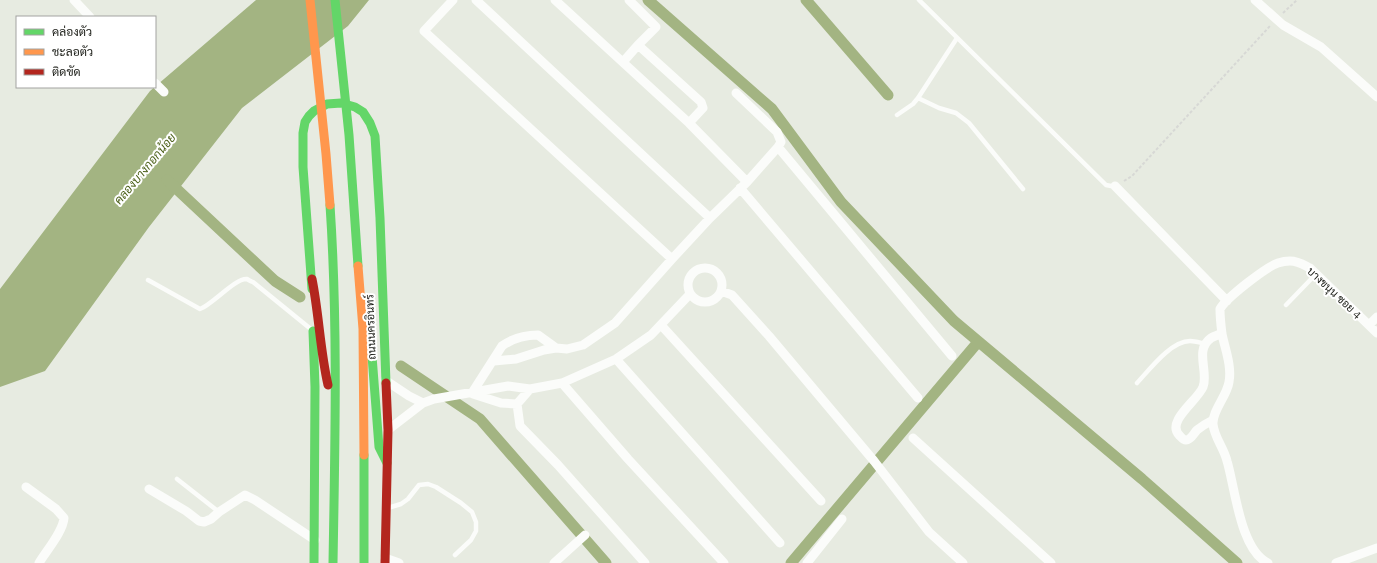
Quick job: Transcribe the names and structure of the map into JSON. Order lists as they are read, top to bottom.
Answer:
{
  "streets": {
    "main road": ["ถนนนครอินทร์"],
    "street": ["บางขนุน ซอย 4"]
  },
  "water": ["คลองบางกอกน้อย"],
  "legend": ["คล่องตัว", "ชะลอตัว", "ติดขัด"]
}
